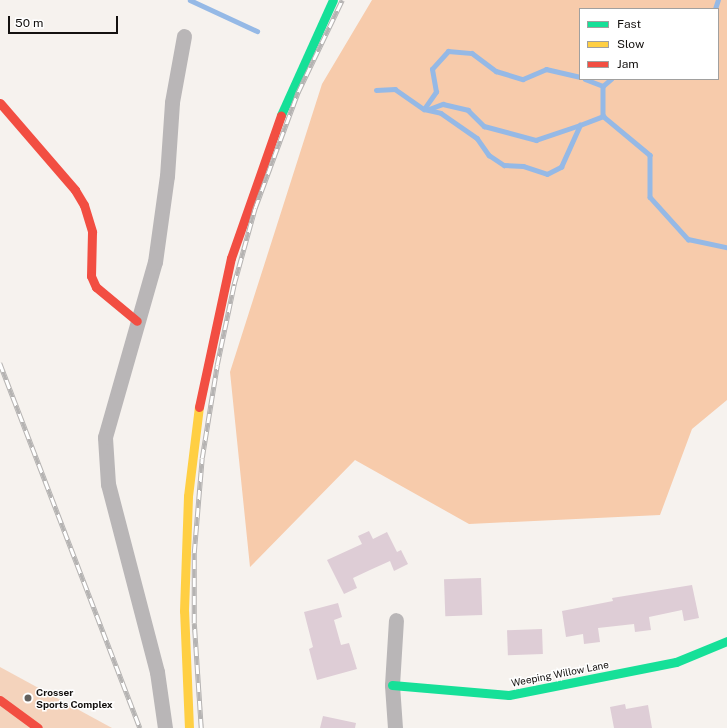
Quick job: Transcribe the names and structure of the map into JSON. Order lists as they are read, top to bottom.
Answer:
{
  "streets": {
    "street": ["Weeping Willow Lane"]
  },
  "places": ["Crosser Sports Complex"],
  "legend": ["Fast", "Slow", "Jam"],
  "scale_bar": "50 m"
}
